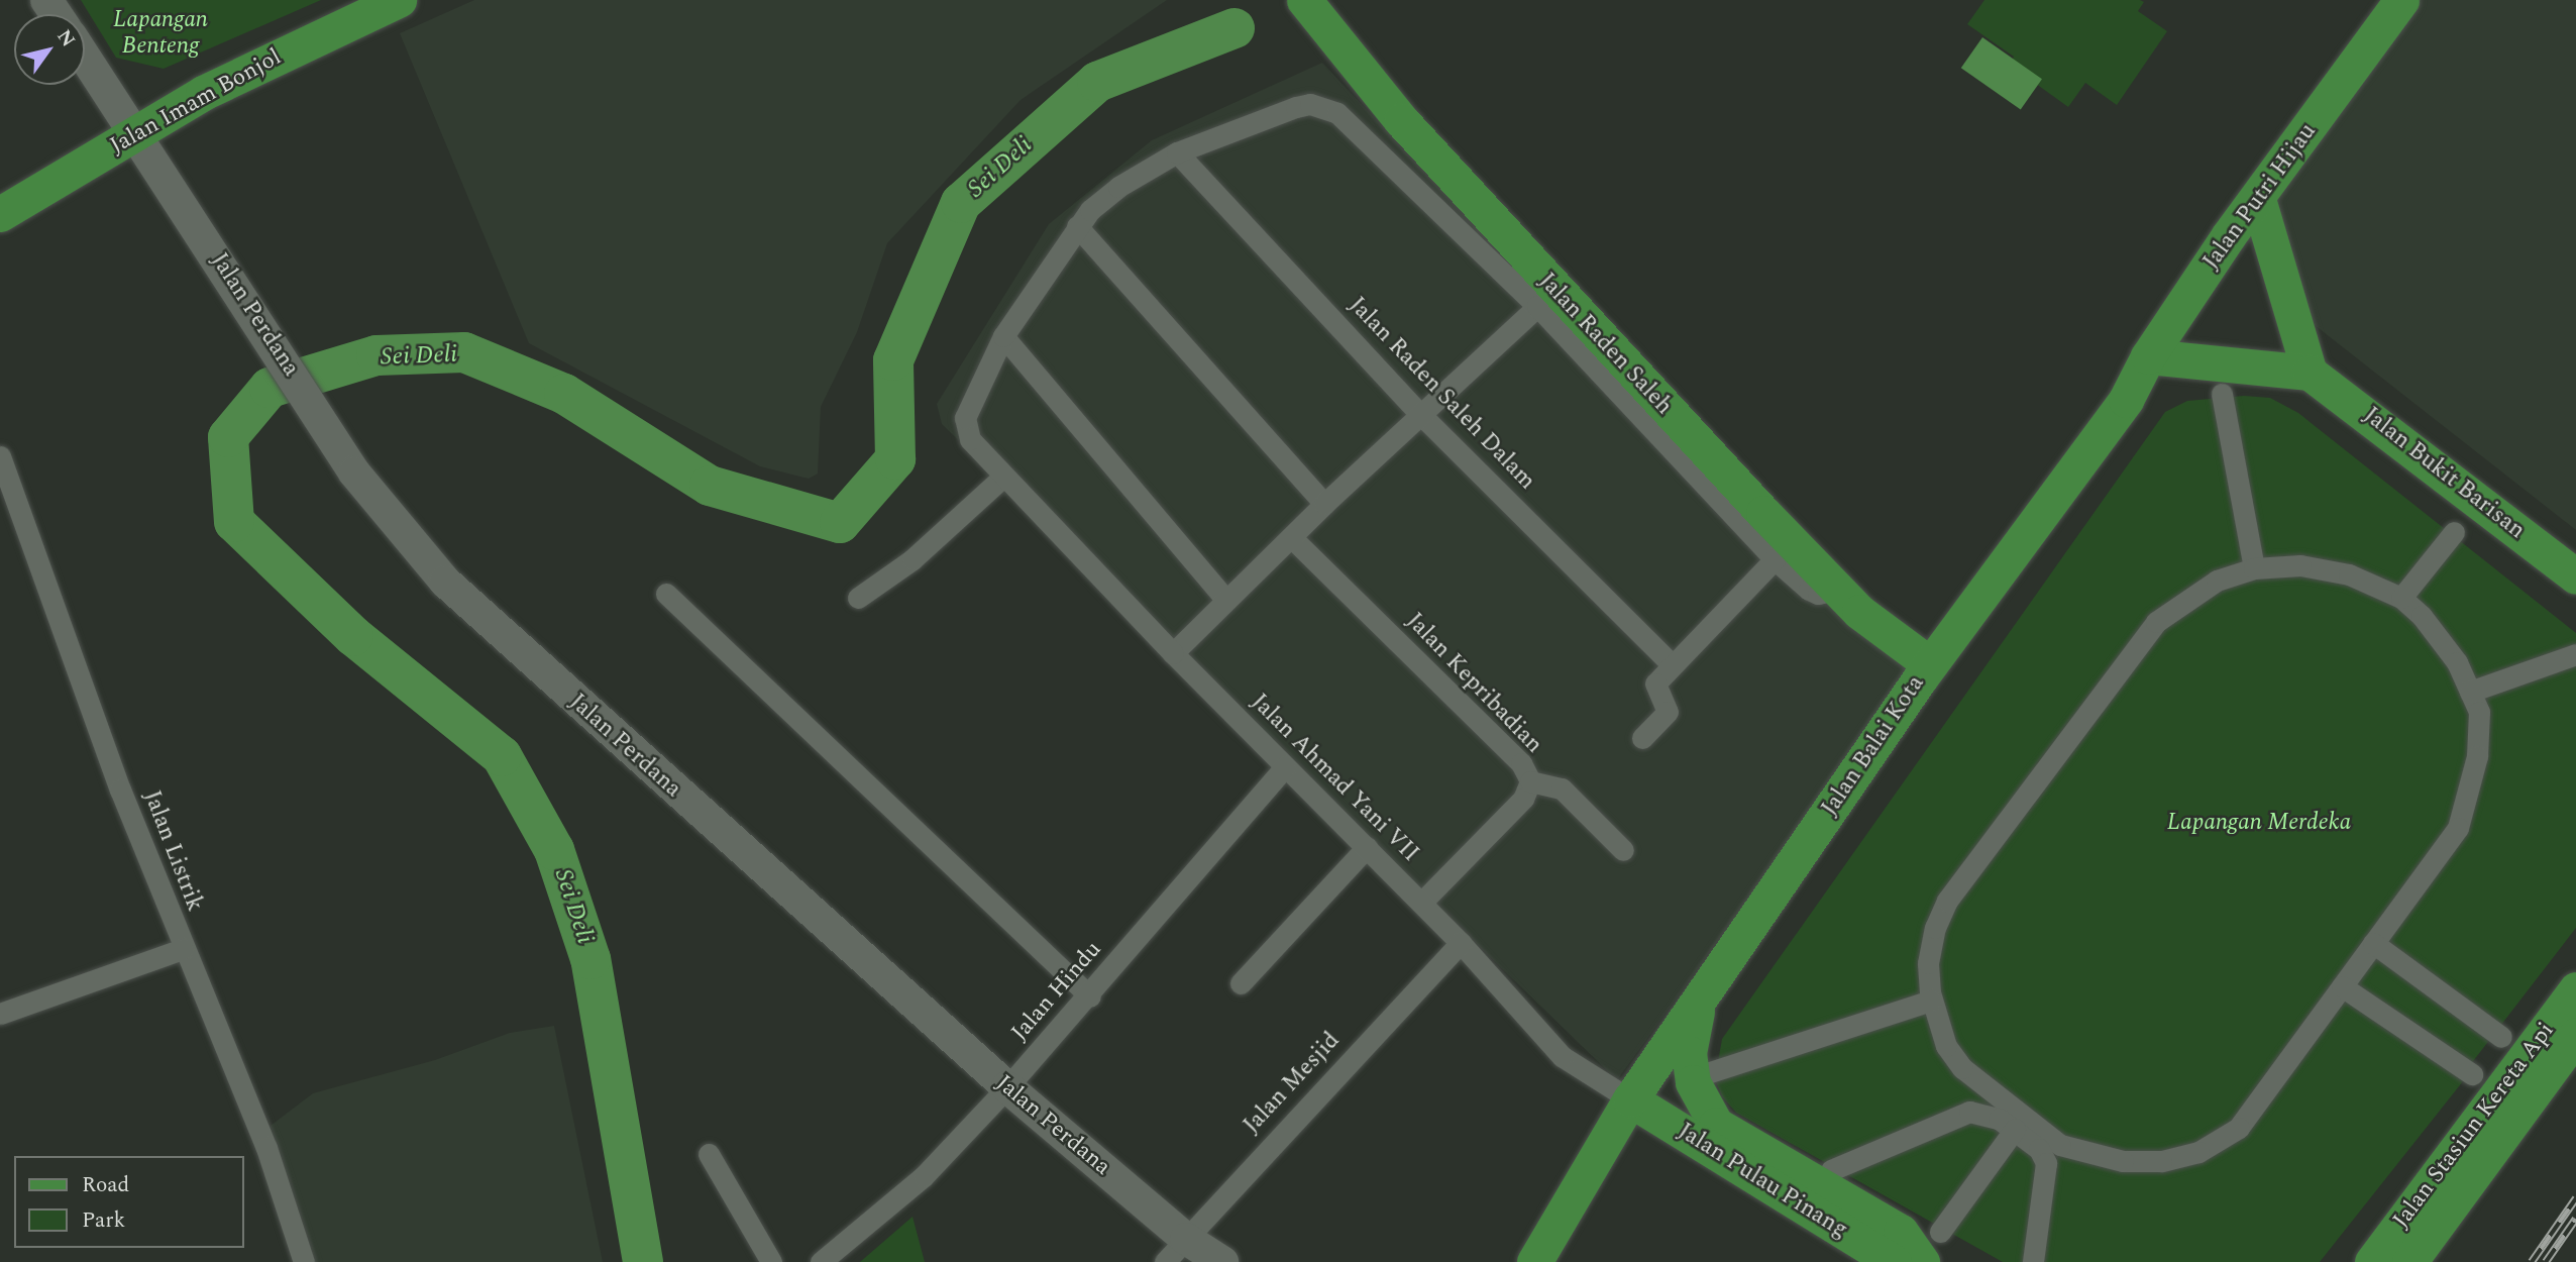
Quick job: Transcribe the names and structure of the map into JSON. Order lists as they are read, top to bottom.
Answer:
{
  "streets": {
    "main road": [
      "Jalan Imam Bonjol",
      "Jalan Putri Hijau",
      "Jalan Perdana",
      "Jalan Raden Saleh",
      "Jalan Bukit Barisan",
      "Jalan Balai Kota",
      "Jalan Stasiun Kereta Api",
      "Jalan Pulau Pinang"
    ],
    "street": [
      "Jalan Raden Saleh Dalam",
      "Jalan Kepribadian",
      "Jalan Ahmad Yani VII",
      "Jalan Listrik",
      "Jalan Hindu",
      "Jalan Mesjid"
    ]
  },
  "crossings": [
    ["Jalan Imam Bonjol", "Jalan Perdana"],
    ["Jalan Putri Hijau", "Jalan Balai Kota"],
    ["Jalan Perdana", "Jalan Hindu"],
    ["Jalan Perdana", "Jalan Mesjid"],
    ["Jalan Raden Saleh", "Jalan Balai Kota"],
    ["Jalan Kepribadian", "Jalan Ahmad Yani VII"],
    ["Jalan Balai Kota", "Jalan Ahmad Yani VII"],
    ["Jalan Balai Kota", "Jalan Pulau Pinang"],
    ["Jalan Ahmad Yani VII", "Jalan Hindu"],
    ["Jalan Ahmad Yani VII", "Jalan Mesjid"],
    ["Jalan Ahmad Yani VII", "Jalan Pulau Pinang"]
  ],
  "water": ["Sei Deli"],
  "parks": ["Lapangan Benteng", "Lapangan Merdeka"],
  "legend": ["Road", "Park"],
  "north": "top right"
}
